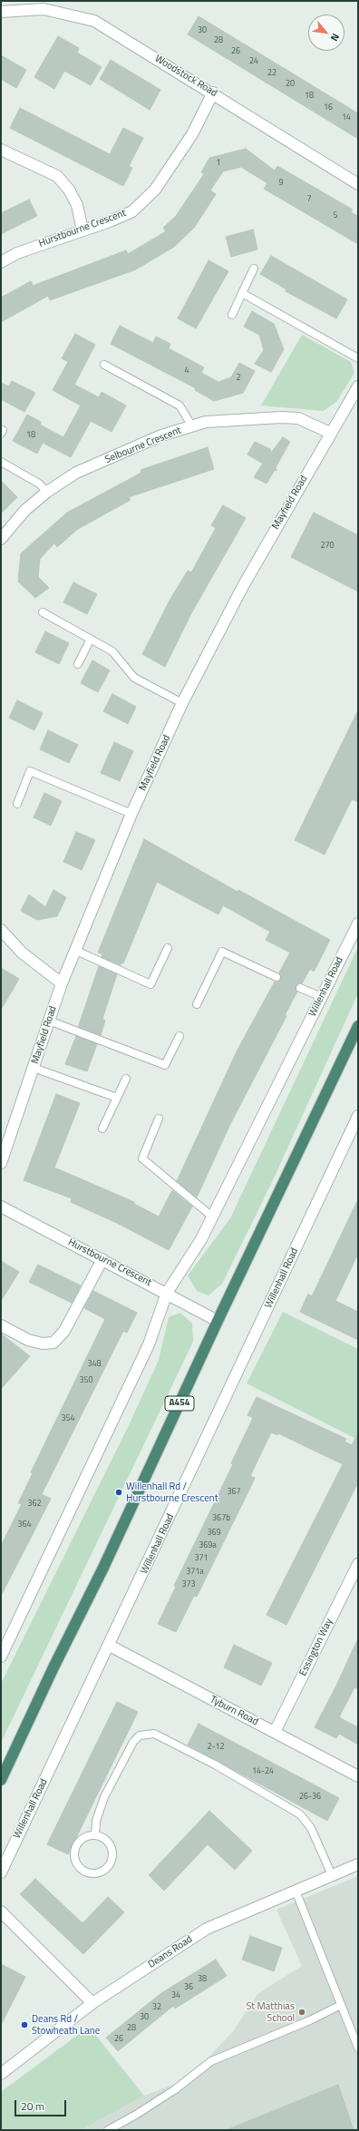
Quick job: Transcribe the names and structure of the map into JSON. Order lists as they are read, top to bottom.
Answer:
{
  "streets": {
    "highway": ["A454"],
    "street": [
      "Woodstock Road",
      "Hurstbourne Crescent",
      "Selbourne Crescent",
      "Mayfield Road",
      "Willenhall Road",
      "Essington Way",
      "Tyburn Road",
      "Deans Road"
    ]
  },
  "crossings": [
    ["Woodstock Road", "Hurstbourne Crescent"],
    ["Hurstbourne Crescent", "Willenhall Road"],
    ["Hurstbourne Crescent", "A454"],
    ["Selbourne Crescent", "Mayfield Road"],
    ["Willenhall Road", "Tyburn Road"],
    ["Essington Way", "Tyburn Road"]
  ],
  "places": ["Willenhall Rd / Hurstbourne Crescent", "St Matthias School", "Deans Rd / Stowheath Lane"],
  "house_numbers": [
    "30",
    "28",
    "26",
    "24",
    "22",
    "20",
    "18",
    "16",
    "14",
    "1",
    "9",
    "7",
    "5",
    "4",
    "2",
    "18",
    "270",
    "348",
    "350",
    "354",
    "367",
    "362",
    "367b",
    "364",
    "369",
    "369a",
    "371",
    "371a",
    "373",
    "2-12",
    "14-24",
    "26-36",
    "38",
    "36",
    "34",
    "32",
    "30",
    "28",
    "26"
  ],
  "scale_bar": "20 m",
  "north": "bottom right"
}
